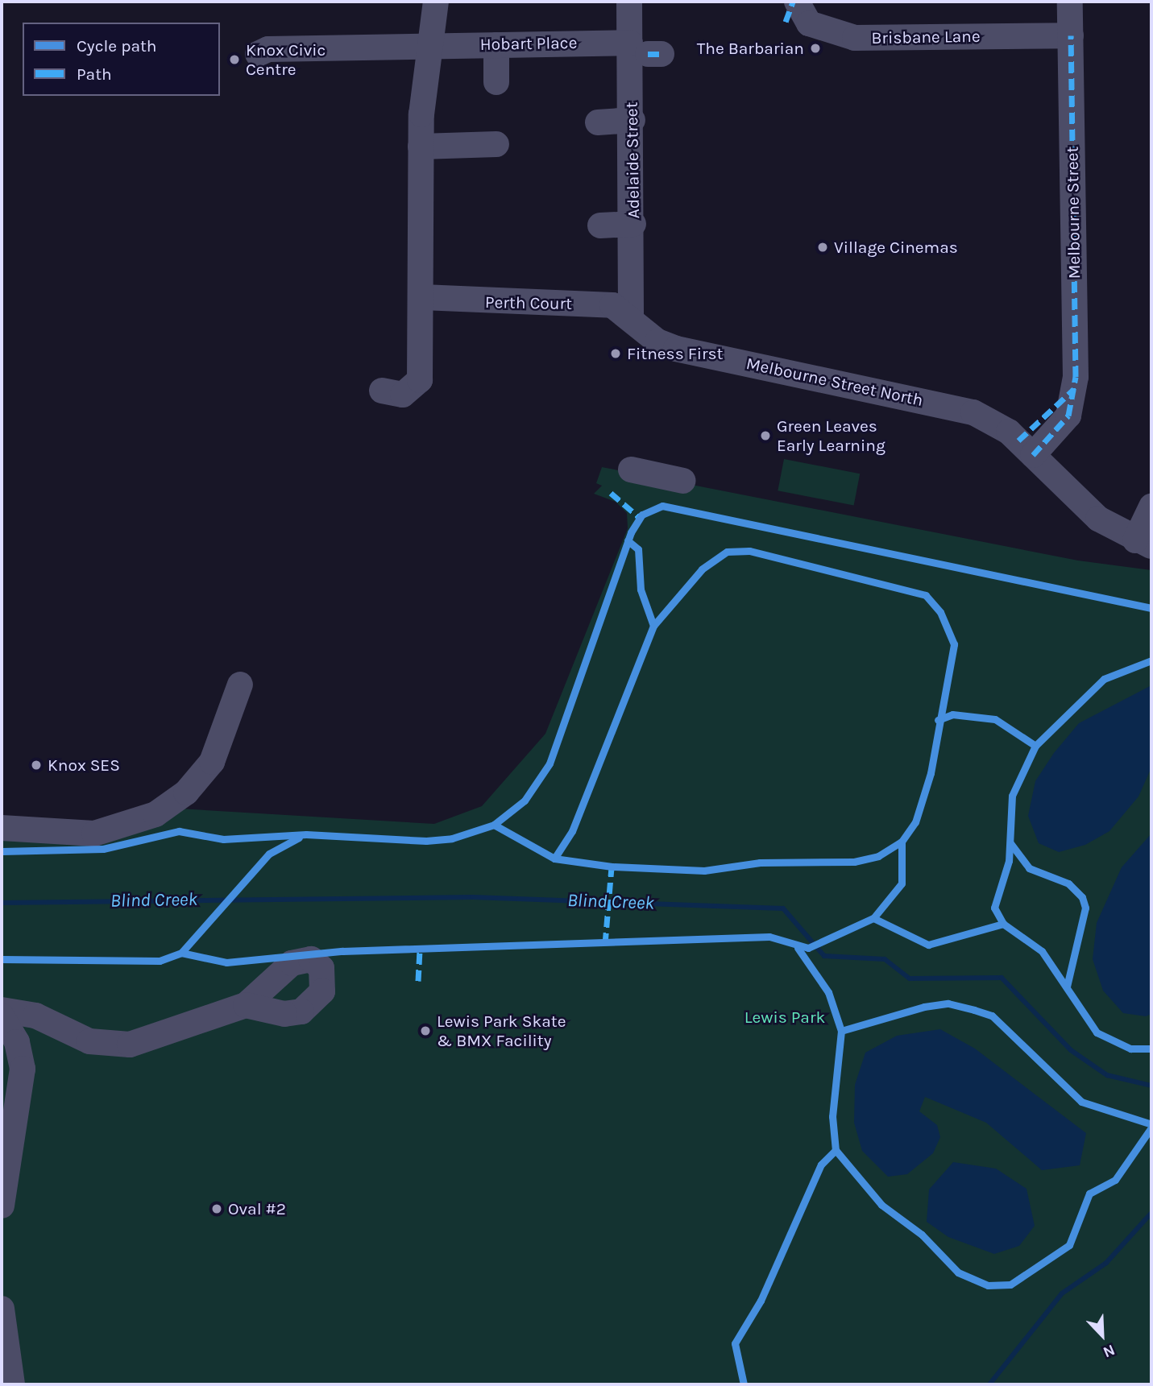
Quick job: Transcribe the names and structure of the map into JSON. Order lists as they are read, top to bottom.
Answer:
{
  "streets": {
    "street": [
      "Brisbane Lane",
      "Hobart Place",
      "Adelaide Street",
      "Melbourne Street",
      "Perth Court",
      "Melbourne Street North"
    ]
  },
  "crossings": [
    ["Brisbane Lane", "Melbourne Street"],
    ["Hobart Place", "Adelaide Street"],
    ["Adelaide Street", "Perth Court"],
    ["Adelaide Street", "Melbourne Street North"],
    ["Melbourne Street", "Melbourne Street North"],
    ["Perth Court", "Melbourne Street North"]
  ],
  "water": ["Blind Creek"],
  "parks": ["Lewis Park"],
  "places": [
    "The Barbarian",
    "Knox Civic Centre",
    "Village Cinemas",
    "Fitness First",
    "Green Leaves Early Learning",
    "Knox SES",
    "Lewis Park Skate & BMX Facility",
    "Oval #2"
  ],
  "legend": ["Cycle path", "Path"],
  "north": "bottom right"
}
